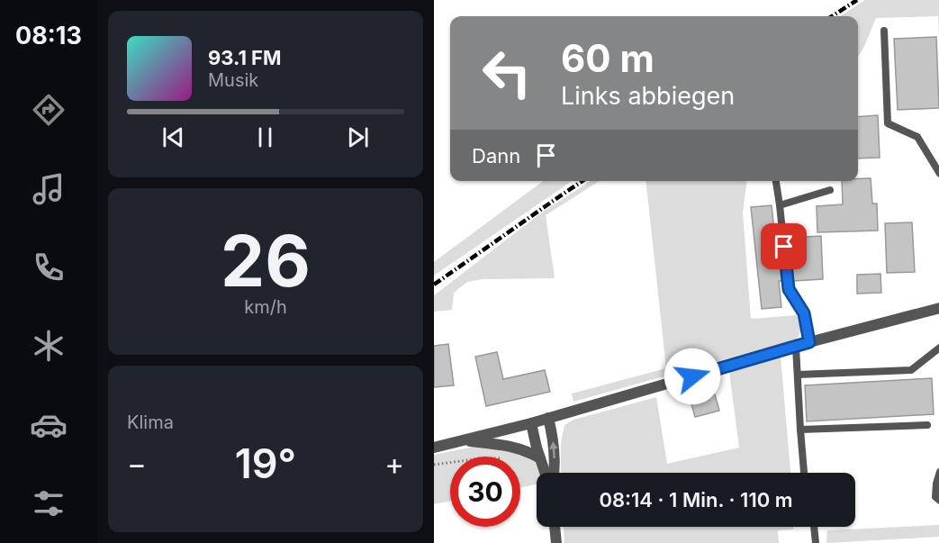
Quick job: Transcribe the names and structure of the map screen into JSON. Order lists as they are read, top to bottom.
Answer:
{
  "page": {
    "tabs": "08:13",
    "turn": ["60 m", "Links abbiegen"],
    "song": ["93.1 FM", "Musik"],
    "then": "Dann",
    "tile": [
      ["26", "km/h"],
      "Klima"
    ],
    "heat": ["−", "19°", "+"],
    "limit": "30",
    "trip": "08:14 · 1 Min. · 110 m"
  }
}
